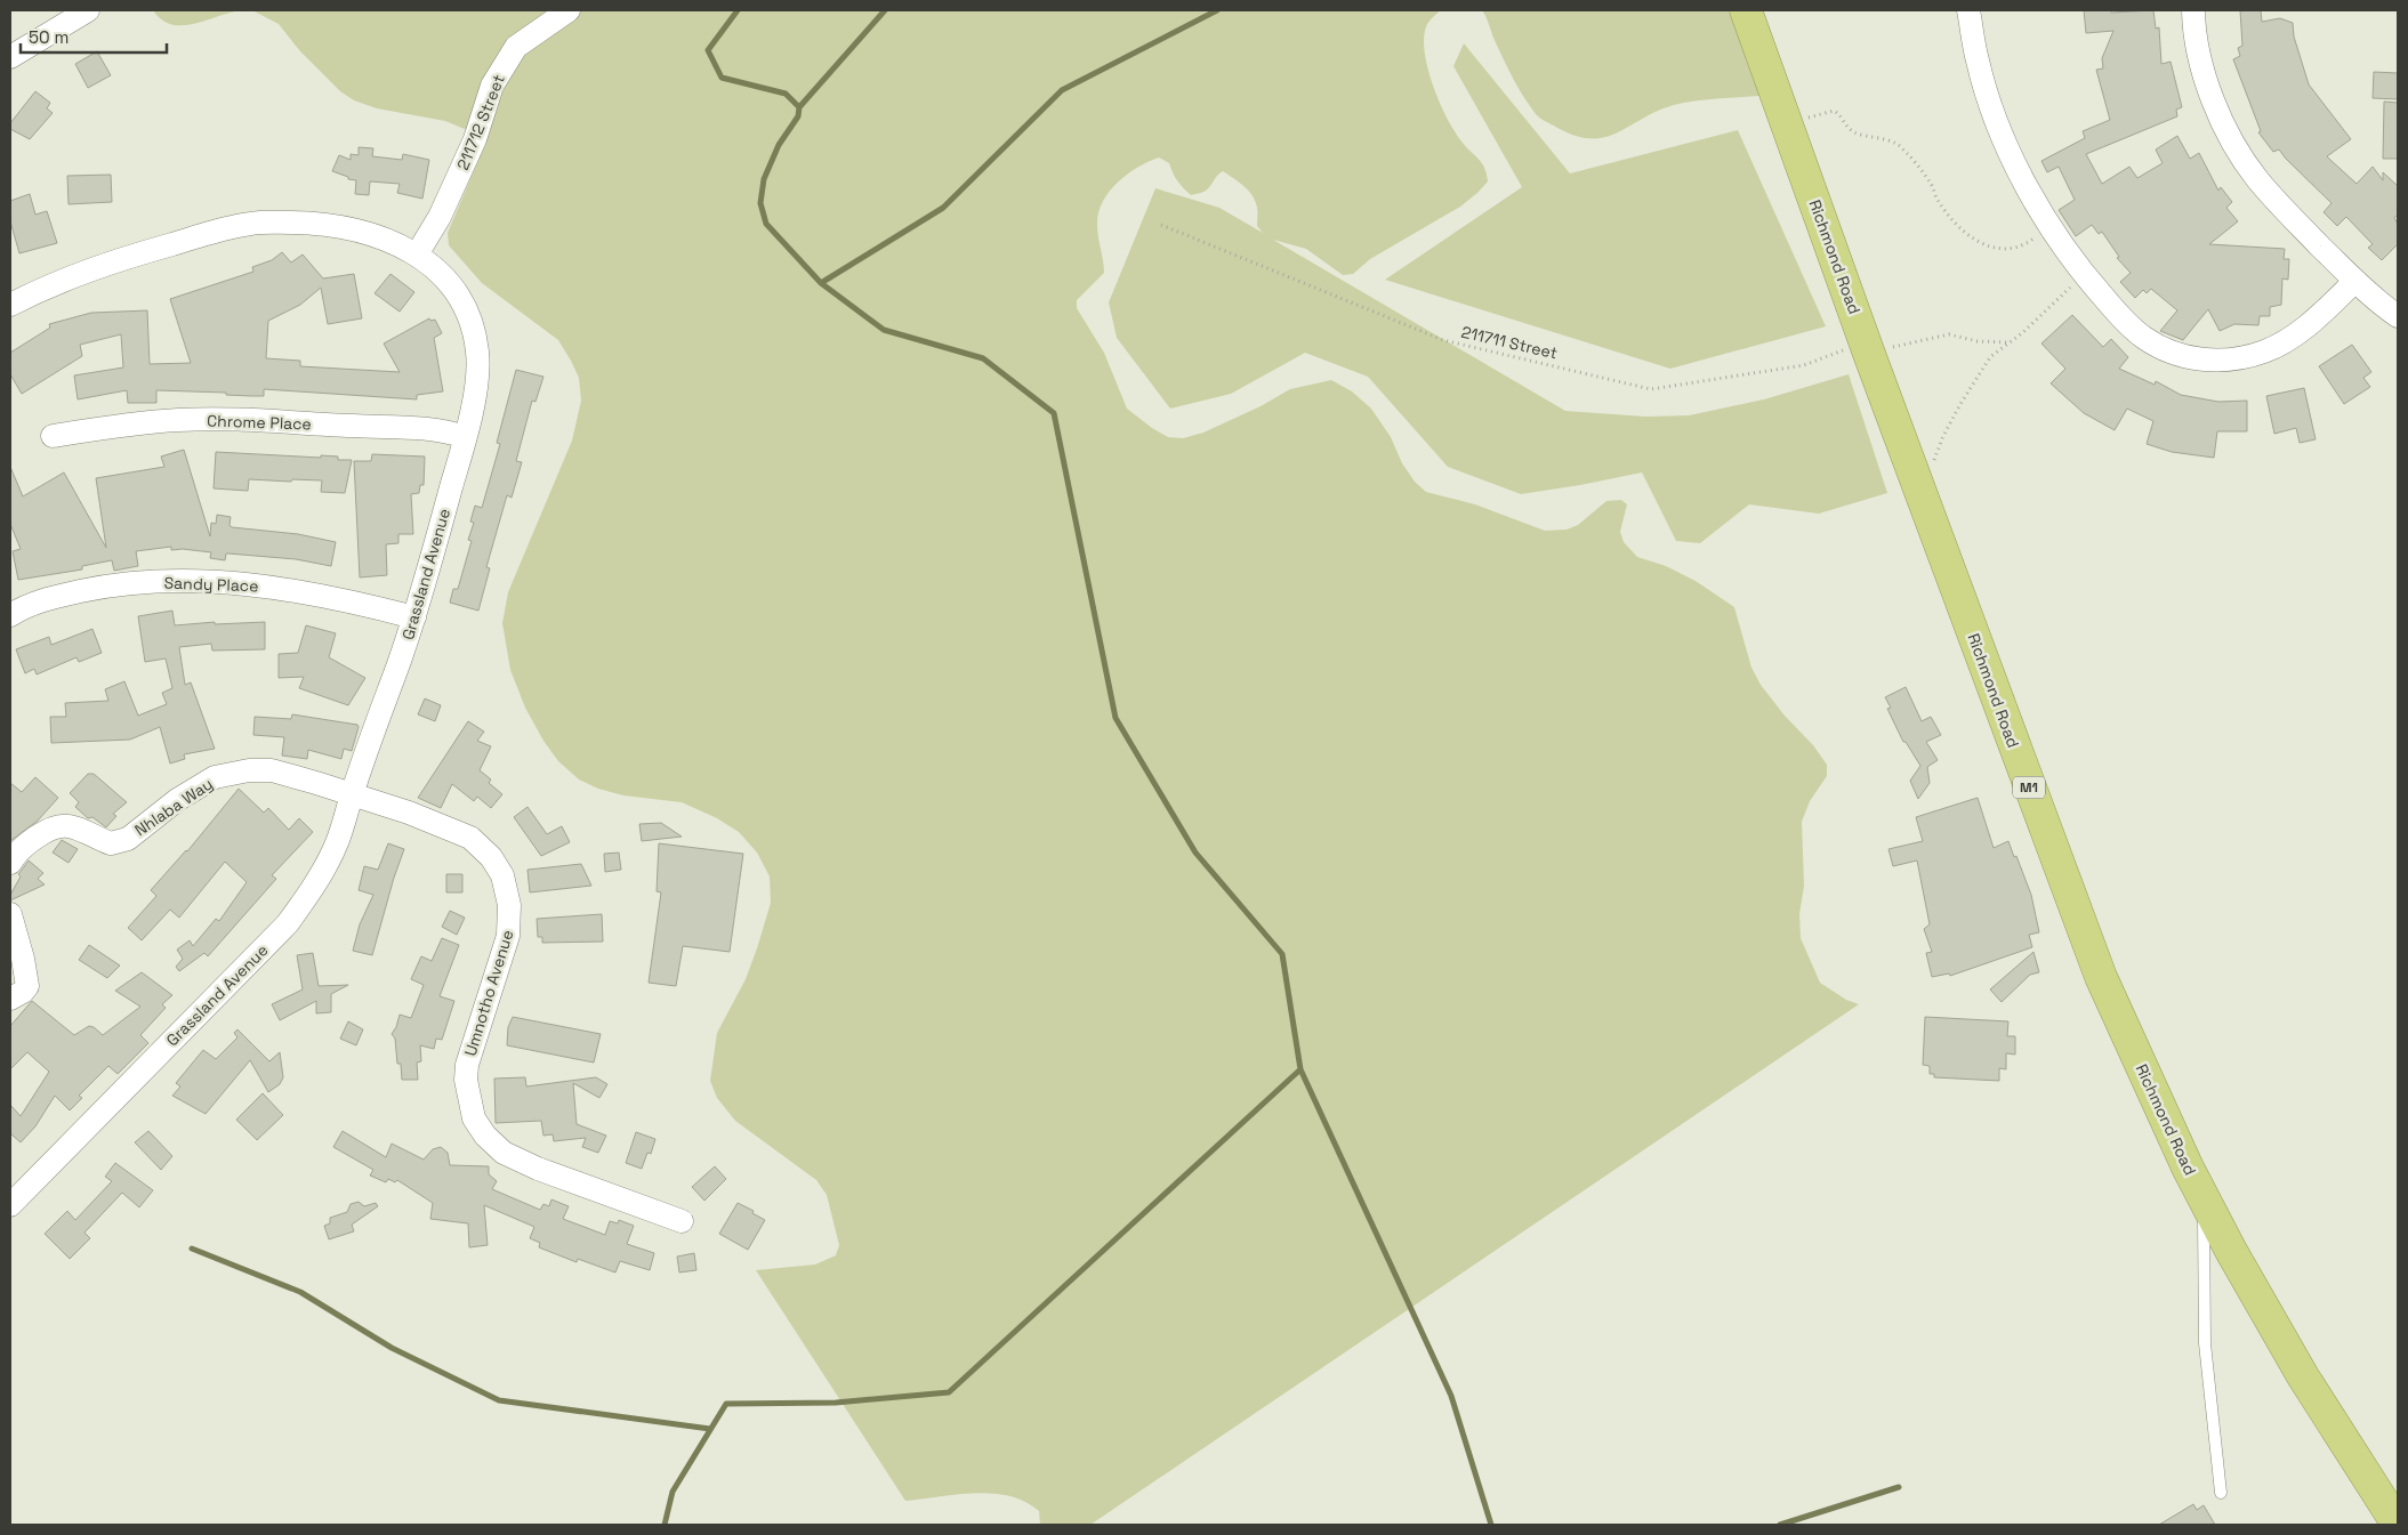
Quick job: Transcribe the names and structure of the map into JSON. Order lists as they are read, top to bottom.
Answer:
{
  "streets": {
    "highway": ["Richmond Road", "M1"],
    "street": [
      "211712 Street",
      "Chrome Place",
      "Grassland Avenue",
      "Sandy Place",
      "Nhlaba Way",
      "Umnotho Avenue"
    ],
    "path": ["211711 Street"]
  },
  "crossings": [
    ["211712 Street", "Grassland Avenue"],
    ["Richmond Road", "211711 Street"],
    ["Chrome Place", "Grassland Avenue"],
    ["Grassland Avenue", "Sandy Place"],
    ["Grassland Avenue", "Nhlaba Way"],
    ["Grassland Avenue", "Umnotho Avenue"],
    ["Nhlaba Way", "Umnotho Avenue"]
  ],
  "scale_bar": "50 m"
}
